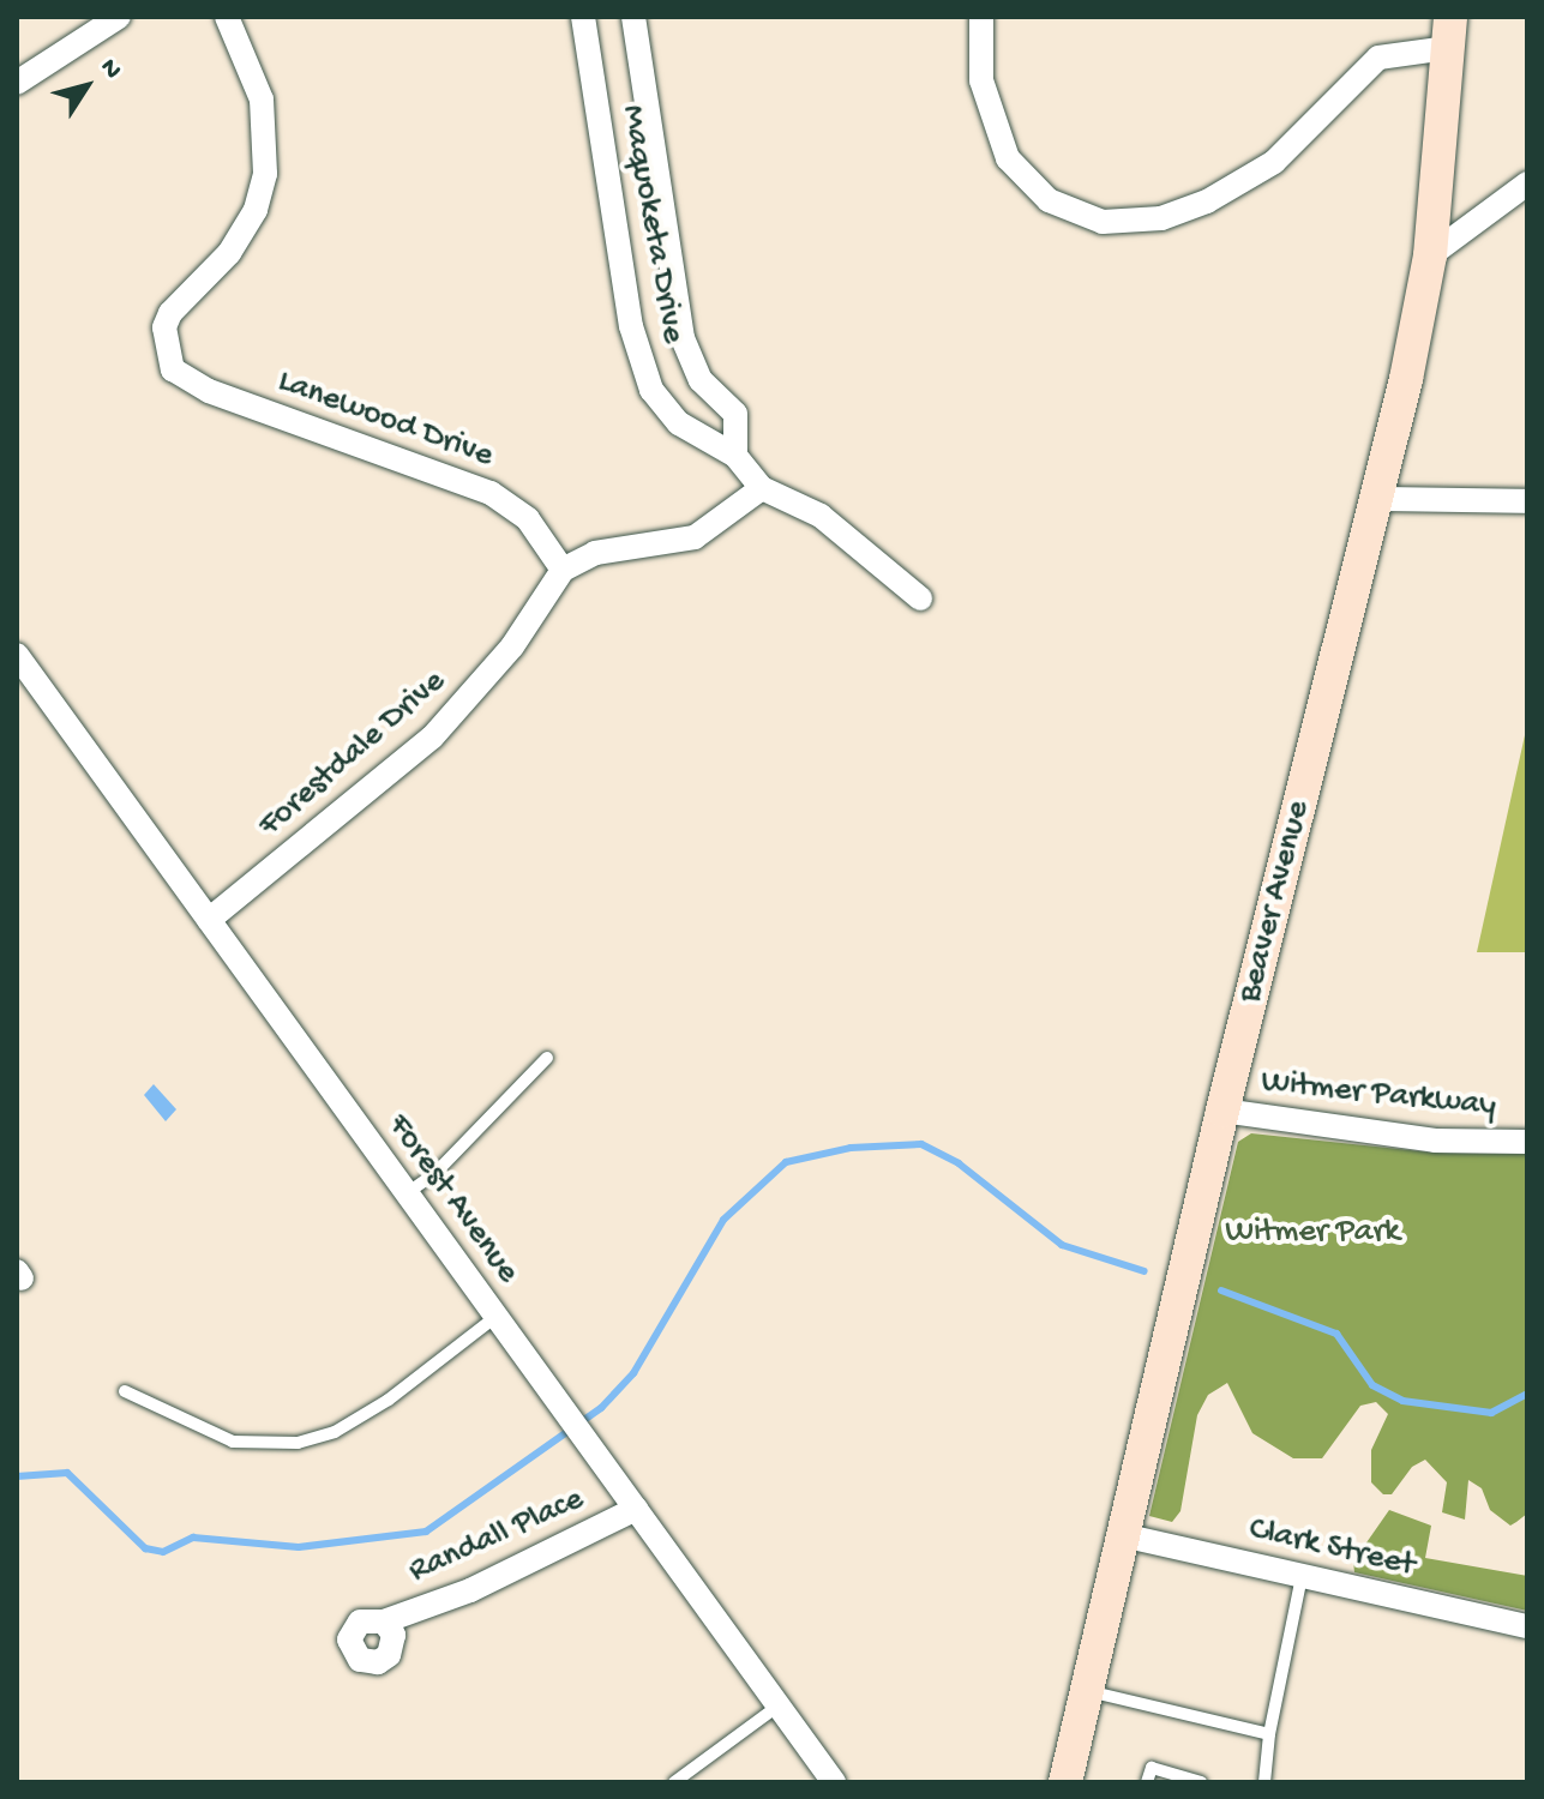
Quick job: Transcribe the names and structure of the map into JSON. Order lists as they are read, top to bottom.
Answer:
{
  "streets": {
    "main road": ["Beaver Avenue"],
    "street": [
      "Maquoketa Drive",
      "Lanewood Drive",
      "Forestdale Drive",
      "Witmer Parkway",
      "Forest Avenue",
      "Randall Place",
      "Clark Street"
    ]
  },
  "crossings": [
    ["Lanewood Drive", "Forestdale Drive"],
    ["Forestdale Drive", "Forest Avenue"],
    ["Beaver Avenue", "Witmer Parkway"],
    ["Beaver Avenue", "Clark Street"],
    ["Forest Avenue", "Randall Place"]
  ],
  "parks": ["Witmer Park"],
  "north": "top right"
}
